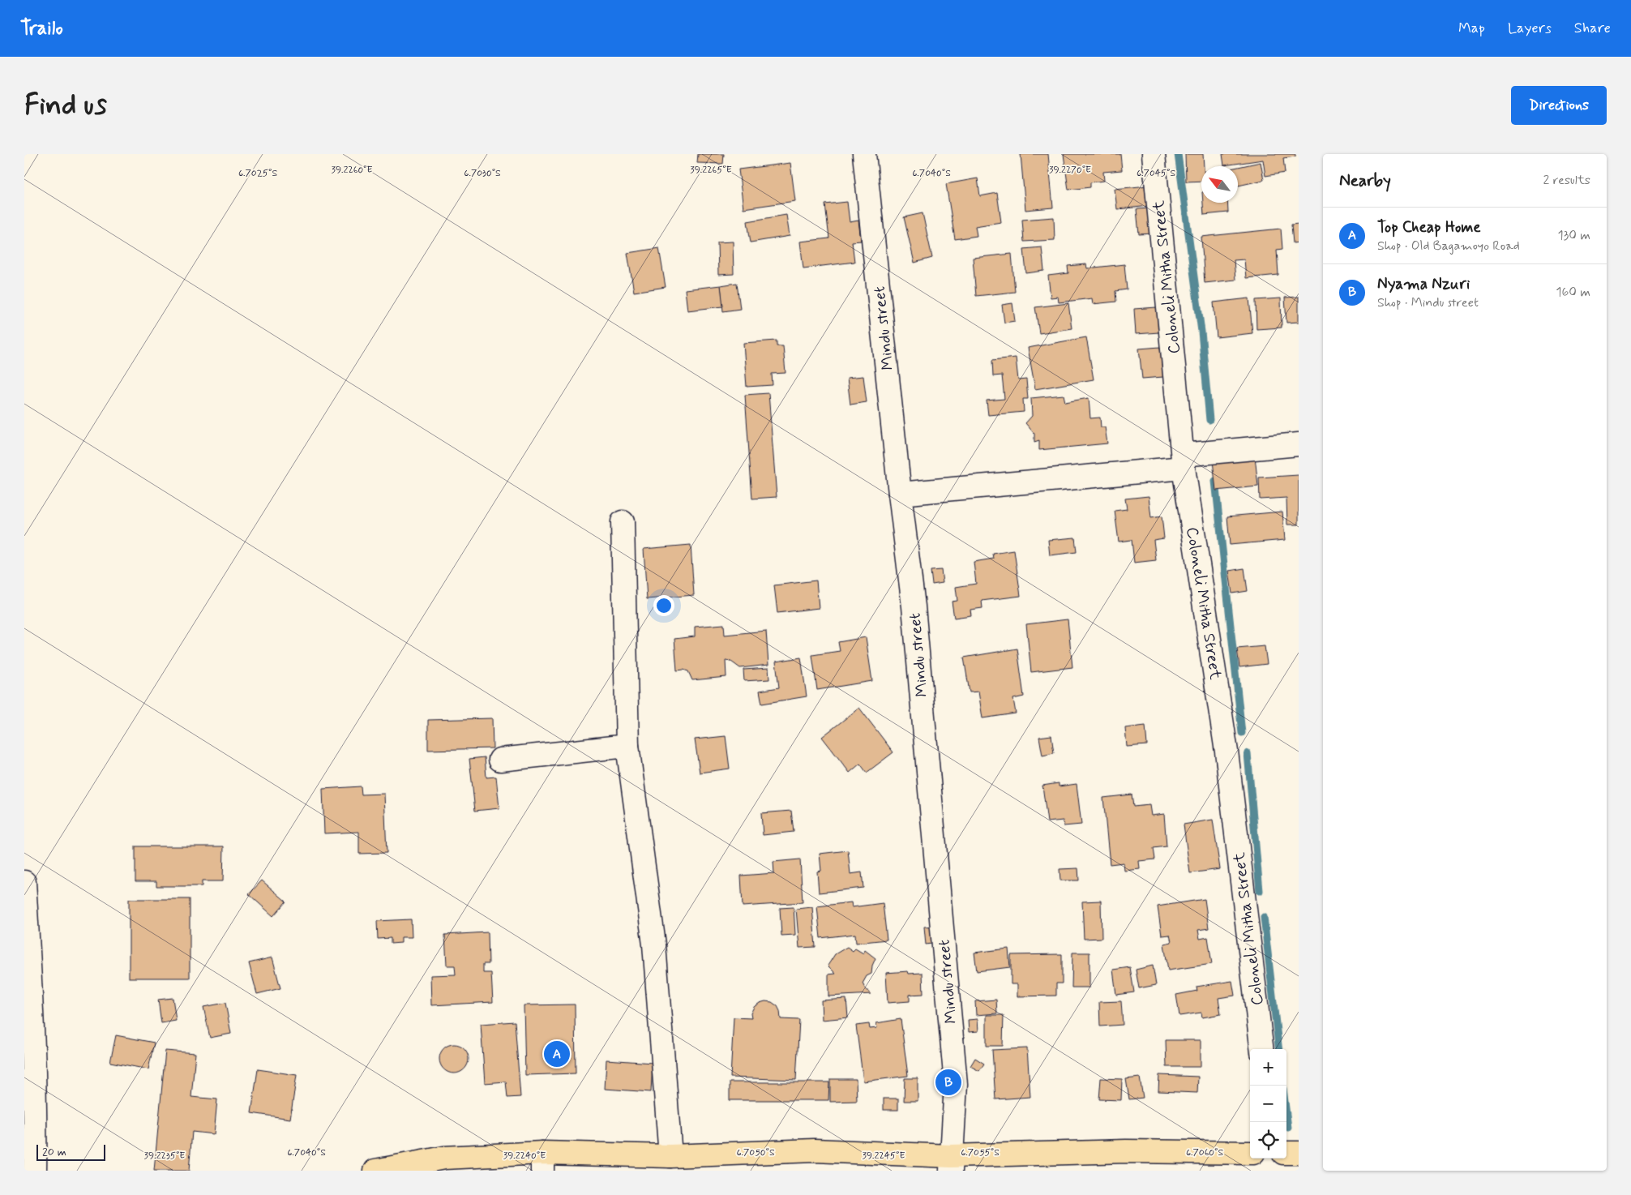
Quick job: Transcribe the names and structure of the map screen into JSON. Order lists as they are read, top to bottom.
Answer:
{
  "streets": {
    "street": ["Coloneli Mitha Street", "Mindu street"]
  },
  "scale_bar": "20 m",
  "north": "top left",
  "page": {
    "header": "Trailo",
    "nav": ["Map", "Layers", "Share"],
    "buttons": "Directions",
    "title": "Find us",
    "heading": ["Nearby", "2 results"],
    "list": [
      {
        "mark": "A",
        "name": "Top Cheap Home",
        "note": "Shop · Old Bagamoyo Road",
        "value": "130 m"
      },
      {
        "mark": "B",
        "name": "Nyama Nzuri",
        "note": "Shop · Mindu street",
        "value": "160 m"
      }
    ],
    "pins": ["A", "B"],
    "map_buttons": ["+", "−"],
    "scale": "20 m"
  },
  "coordinates": [
    "39.2260°E",
    "39.2265°E",
    "39.2270°E",
    "6.7025°S",
    "6.7030°S",
    "6.7040°S",
    "6.7045°S",
    "6.7050°S",
    "6.7055°S",
    "6.7060°S",
    "39.2235°E",
    "39.2240°E",
    "39.2245°E"
  ]
}
